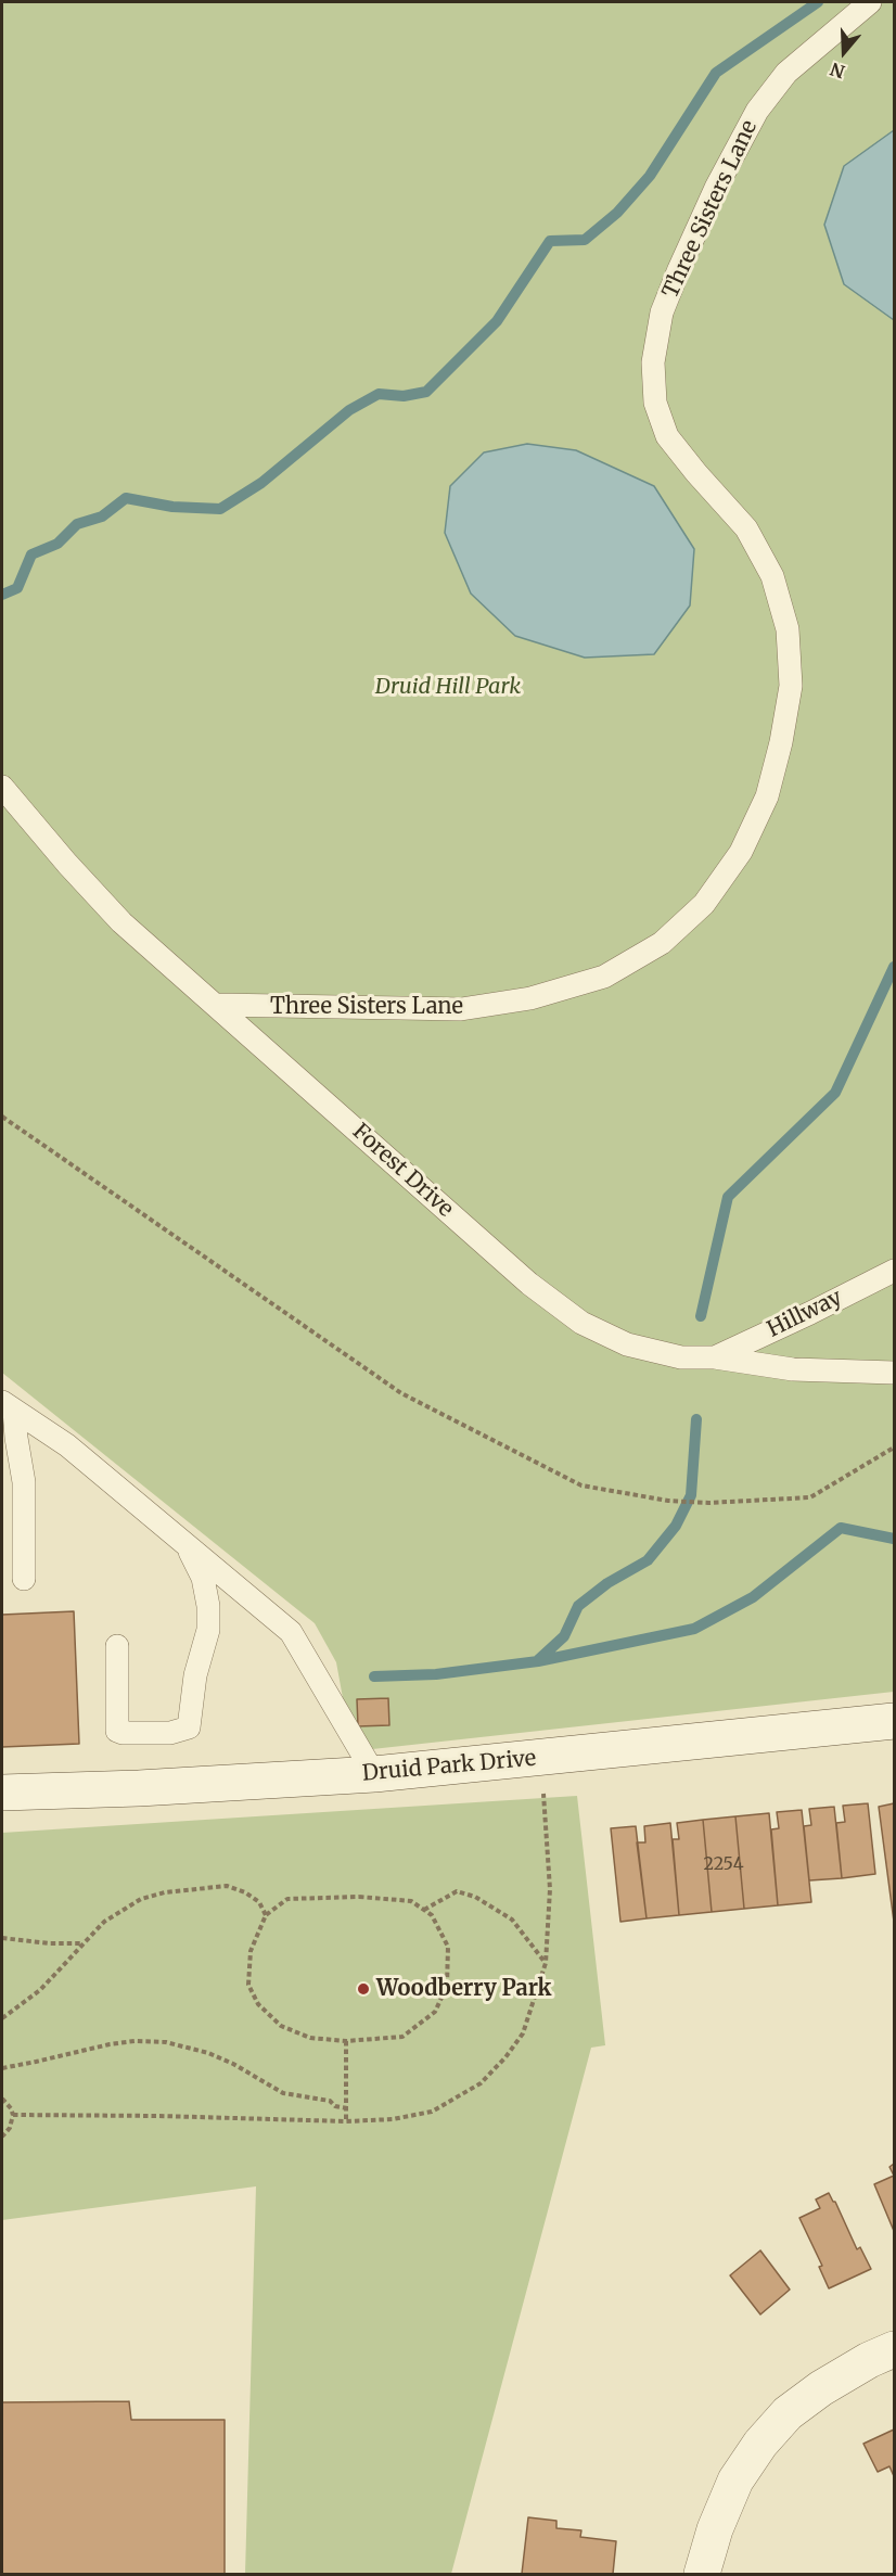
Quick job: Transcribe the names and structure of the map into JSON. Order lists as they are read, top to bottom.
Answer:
{
  "streets": {
    "main road": ["Druid Park Drive"],
    "lane": ["Three Sisters Lane", "Forest Drive", "Hillway"]
  },
  "crossings": [
    ["Three Sisters Lane", "Forest Drive"],
    ["Forest Drive", "Hillway"]
  ],
  "parks": ["Druid Hill Park"],
  "places": ["Woodberry Park"],
  "house_numbers": ["2254"],
  "north": "bottom"
}
